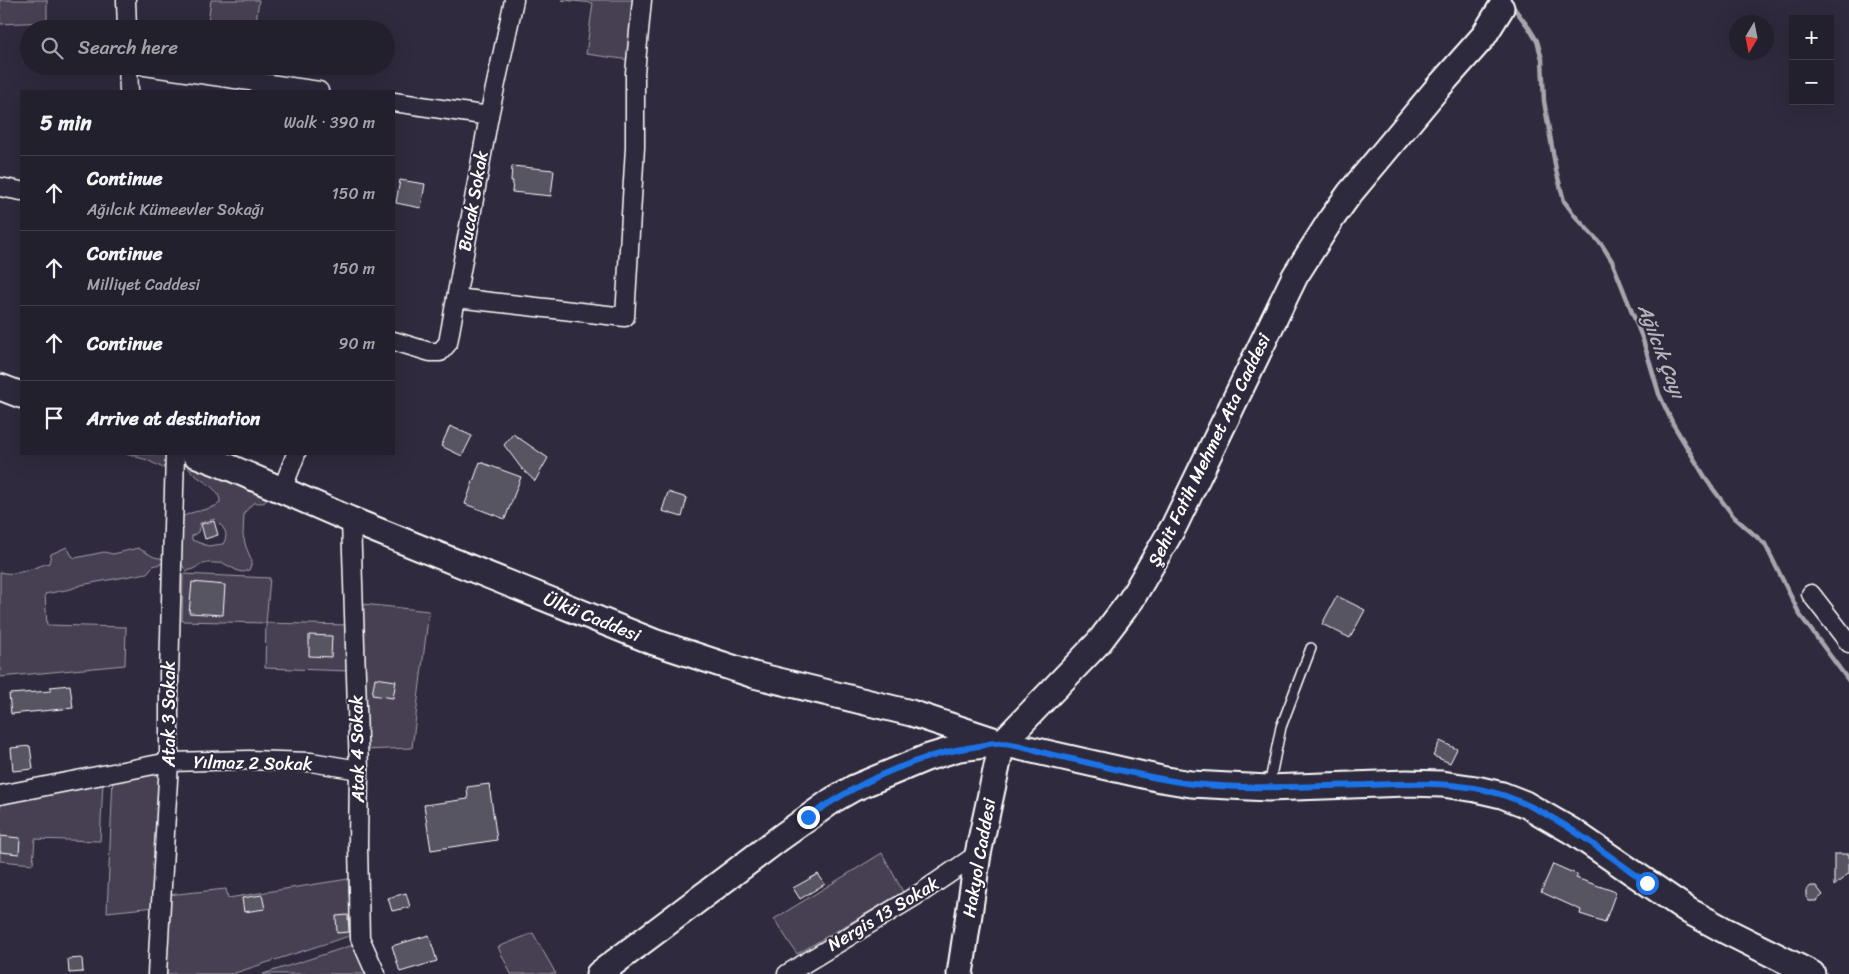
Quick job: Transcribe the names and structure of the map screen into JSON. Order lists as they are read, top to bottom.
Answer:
{
  "streets": {
    "street": [
      "Bucak Sokak",
      "Şehit Fatih Mehmet Ata Caddesi",
      "Ülkü Caddesi",
      "Atak 3 Sokak",
      "Atak 4 Sokak",
      "Yılmaz 2 Sokak",
      "Hakyol Caddesi",
      "Nergis 13 Sokak"
    ]
  },
  "crossings": [
    ["Şehit Fatih Mehmet Ata Caddesi", "Ülkü Caddesi"],
    ["Şehit Fatih Mehmet Ata Caddesi", "Hakyol Caddesi"],
    ["Ülkü Caddesi", "Atak 4 Sokak"],
    ["Ülkü Caddesi", "Hakyol Caddesi"],
    ["Atak 3 Sokak", "Yılmaz 2 Sokak"],
    ["Atak 4 Sokak", "Yılmaz 2 Sokak"],
    ["Hakyol Caddesi", "Nergis 13 Sokak"]
  ],
  "water": ["Ağılcık Çayı"],
  "north": "bottom",
  "page": {
    "map_buttons": ["+", "−"],
    "search": "Search here",
    "heading": ["5 min", "Walk · 390 m"],
    "list": [
      ["Continue", "Ağılcık Kümeevler Sokağı", "150 m"],
      ["Continue", "Milliyet Caddesi", "150 m"],
      ["Continue", "90 m"],
      "Arrive at destination"
    ]
  }
}
